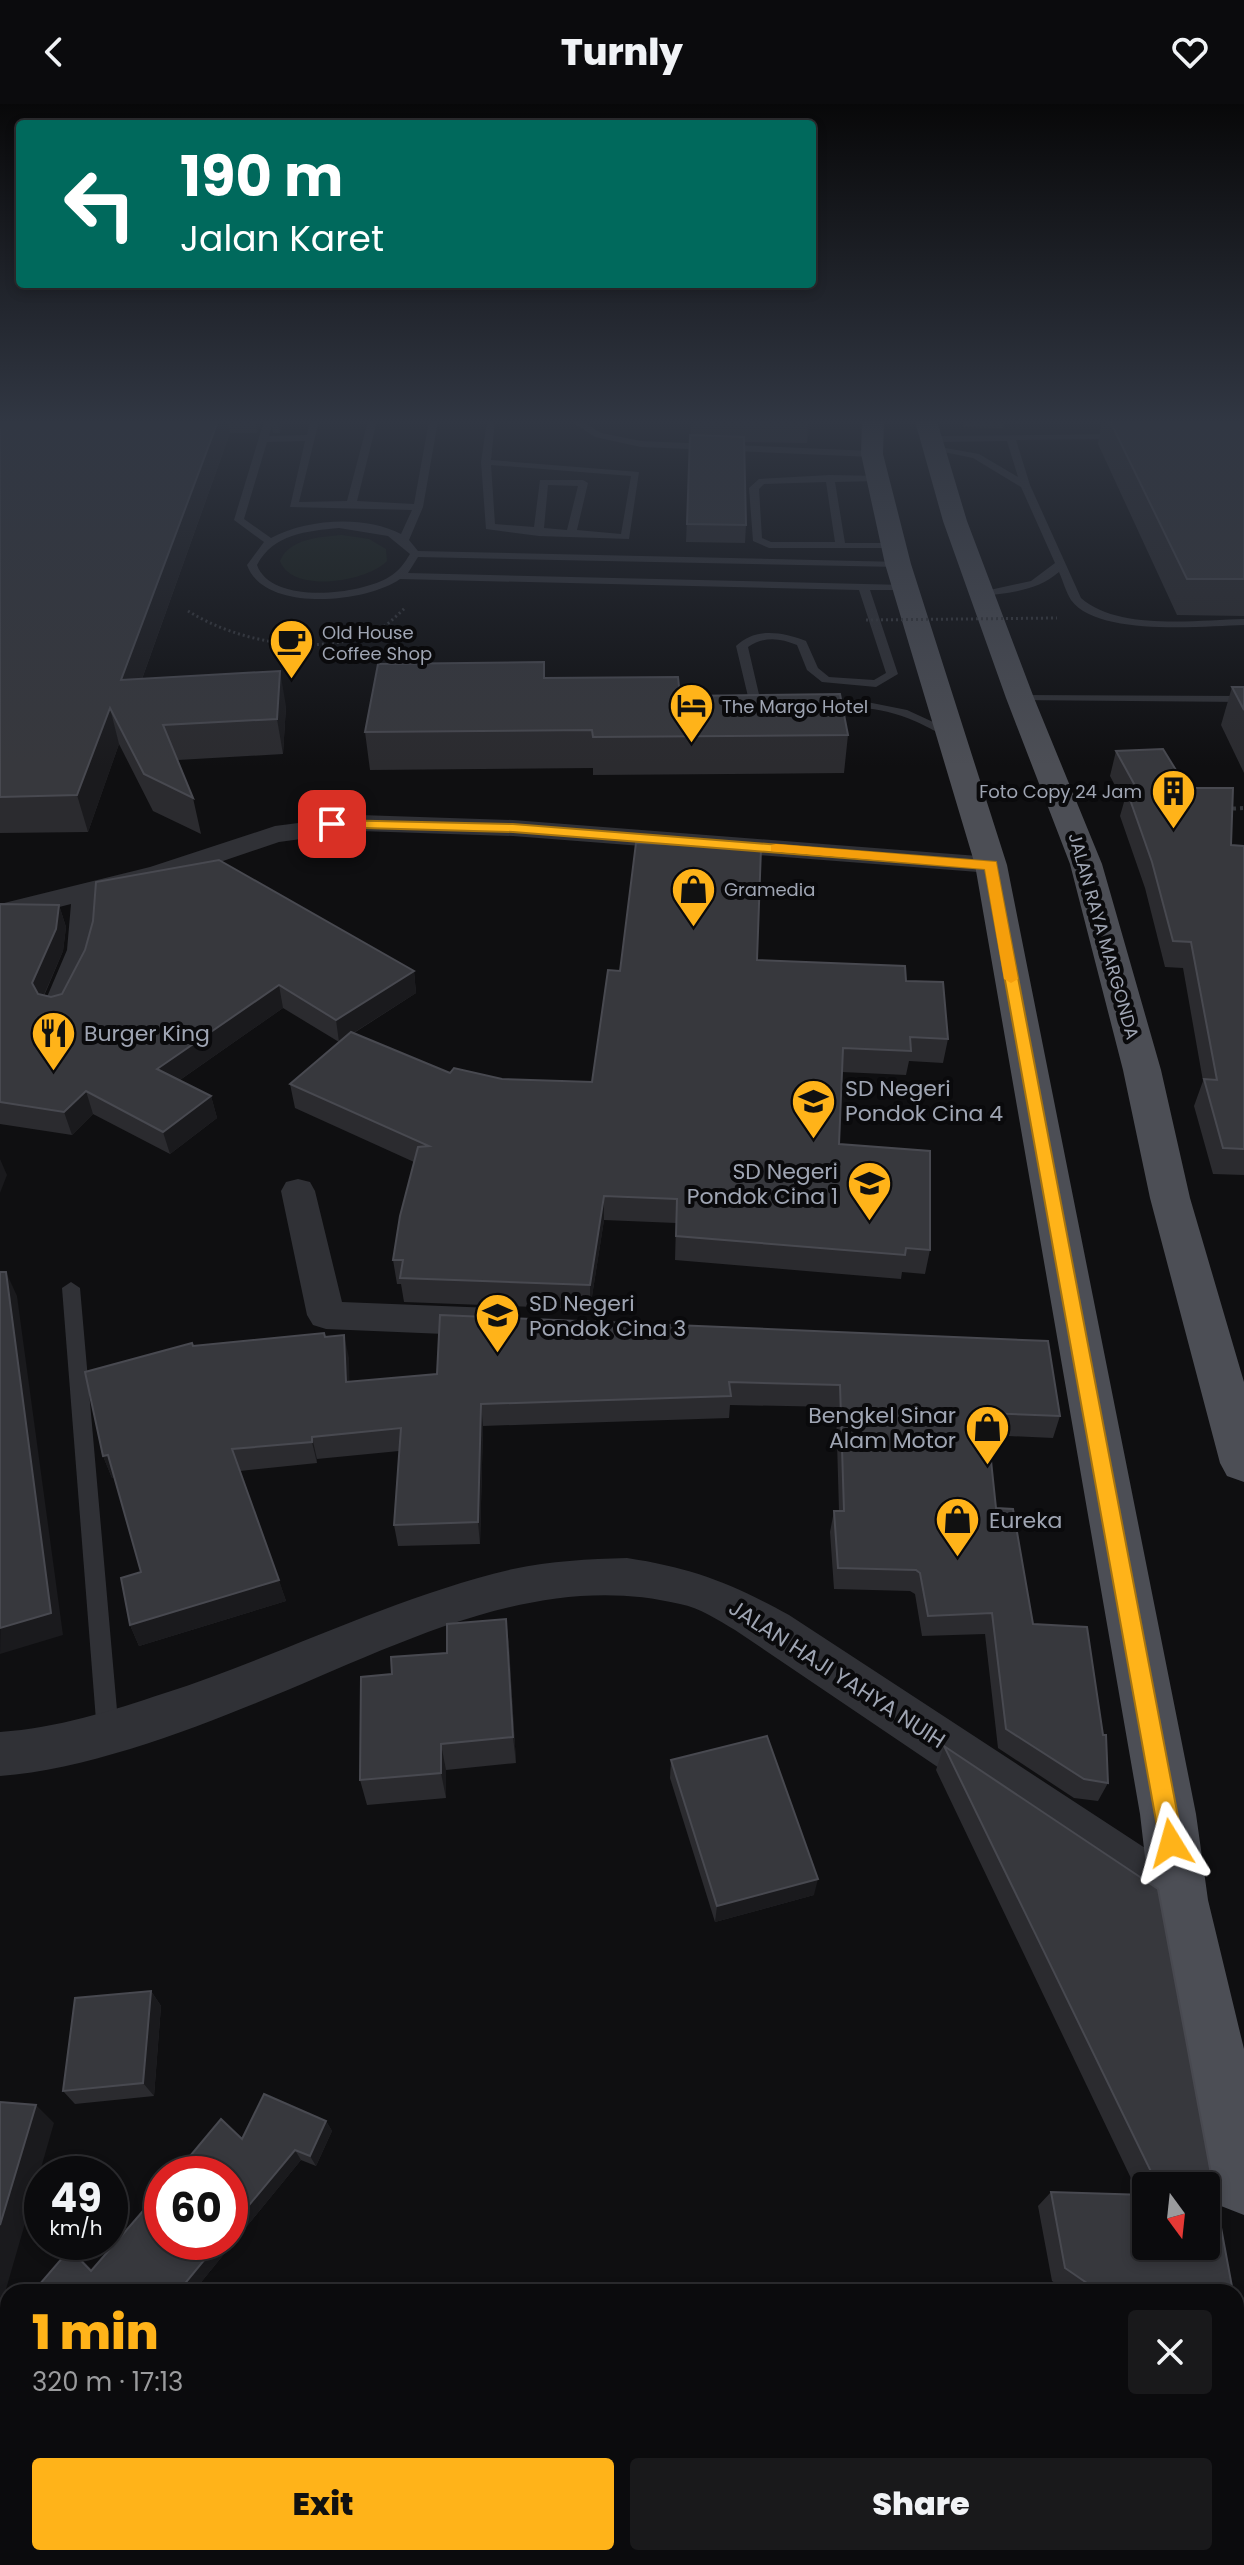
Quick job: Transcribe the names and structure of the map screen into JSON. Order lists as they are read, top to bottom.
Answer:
{
  "streets": {
    "main road": ["JALAN RAYA MARGONDA"],
    "street": ["JALAN HAJI YAHYA NUIH"]
  },
  "places": {
    "cafe": ["Old House Coffee Shop"],
    "hotel": ["The Margo Hotel"],
    "building": ["Foto Copy 24 Jam"],
    "shop": ["Gramedia", "Bengkel Sinar Alam Motor", "Eureka"],
    "restaurant": ["Burger King"],
    "school or university": ["SD Negeri Pondok Cina 4", "SD Negeri Pondok Cina 1", "SD Negeri Pondok Cina 3"]
  },
  "north": "bottom",
  "page": {
    "header": "Turnly",
    "turn": ["190 m", "Jalan Karet"],
    "speed": "49 km/h",
    "limit": "60",
    "heading": ["1 min", "320 m · 17:13"],
    "buttons": ["Exit", "Share"]
  }
}
